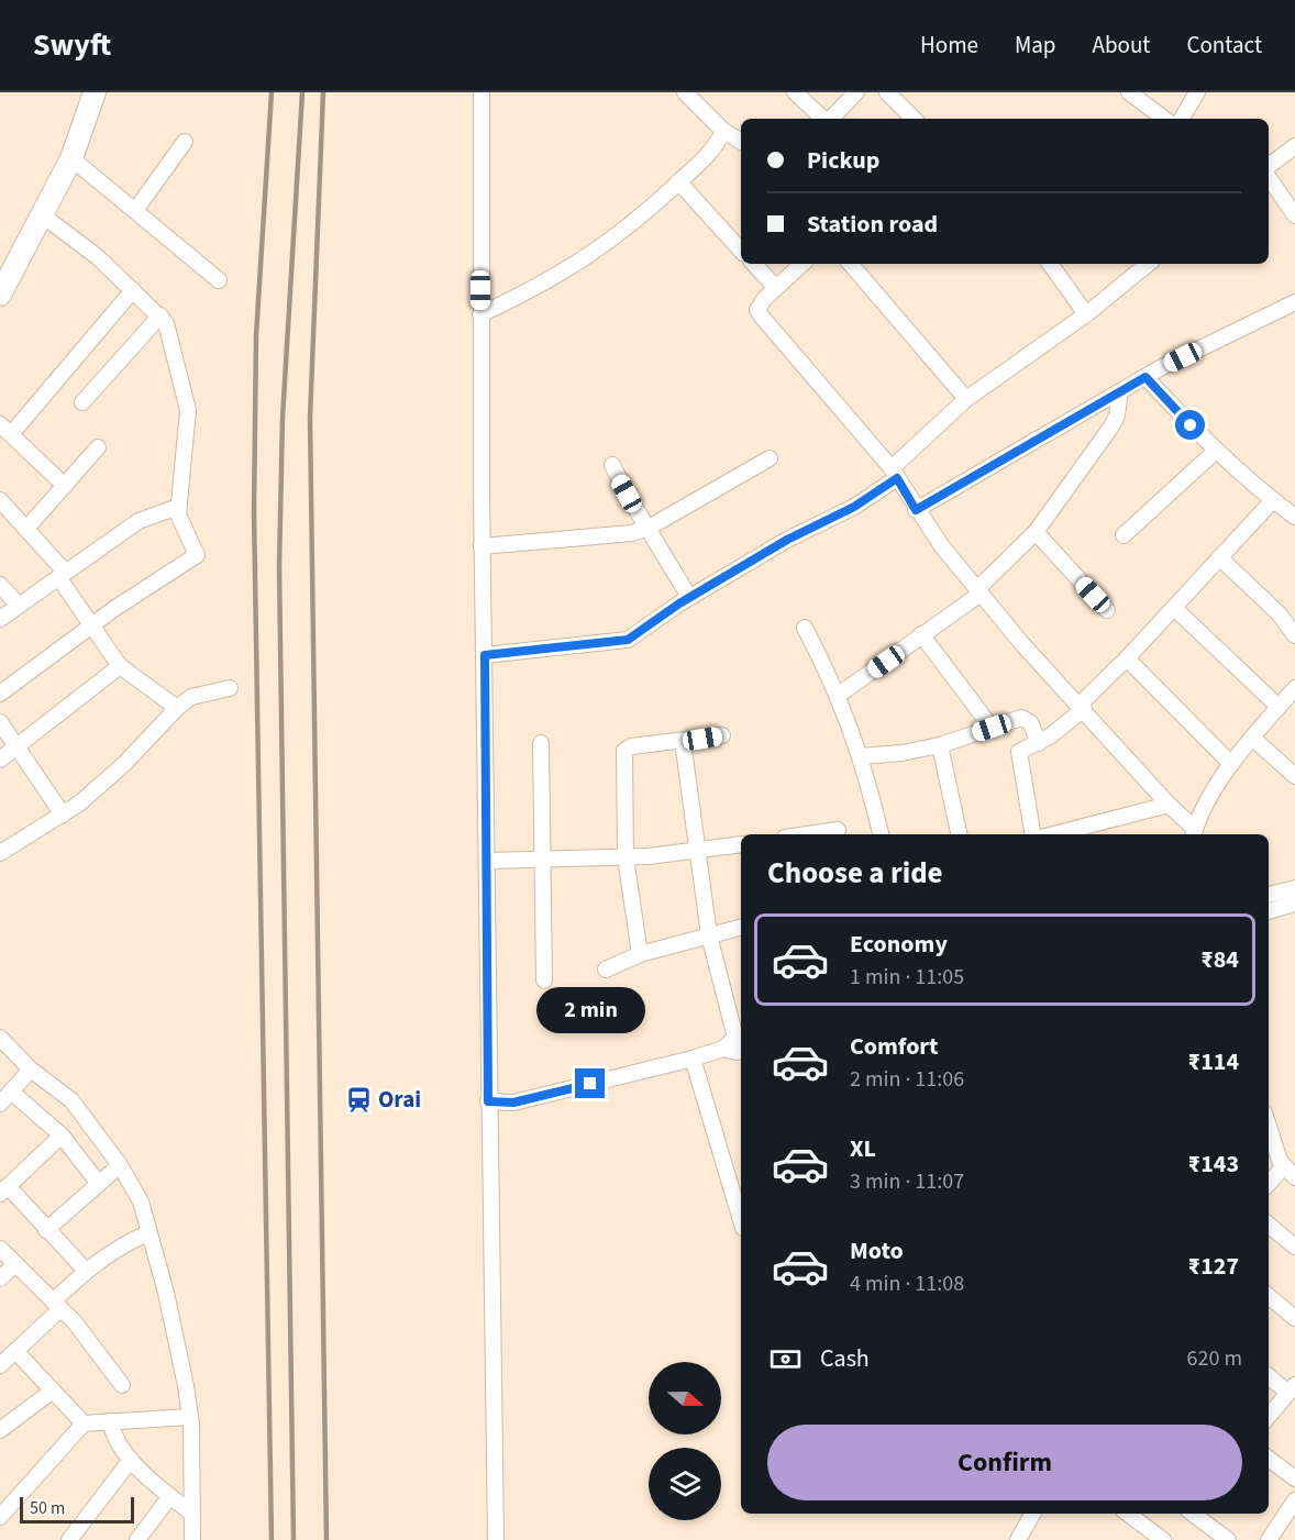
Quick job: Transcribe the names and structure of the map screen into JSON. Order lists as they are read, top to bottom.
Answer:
{
  "places": {
    "station": ["Orai"]
  },
  "scale_bar": "50 m",
  "north": "right",
  "page": {
    "header": "Swyft",
    "nav": [
      "Home",
      "Map",
      "About",
      "Contact"
    ],
    "banner": ["Pickup", "Station road"],
    "heading": "Choose a ride",
    "list": [
      {
        "name": "Economy",
        "note": "1 min · 11:05",
        "value": "₹84"
      },
      {
        "name": "Comfort",
        "note": "2 min · 11:06",
        "value": "₹114"
      },
      {
        "name": "XL",
        "note": "3 min · 11:07",
        "value": "₹143"
      },
      {
        "name": "Moto",
        "note": "4 min · 11:08",
        "value": "₹127"
      }
    ],
    "bubble": "2 min",
    "pay": ["Cash", "620 m"],
    "buttons": "Confirm",
    "scale": "50 m"
  }
}
